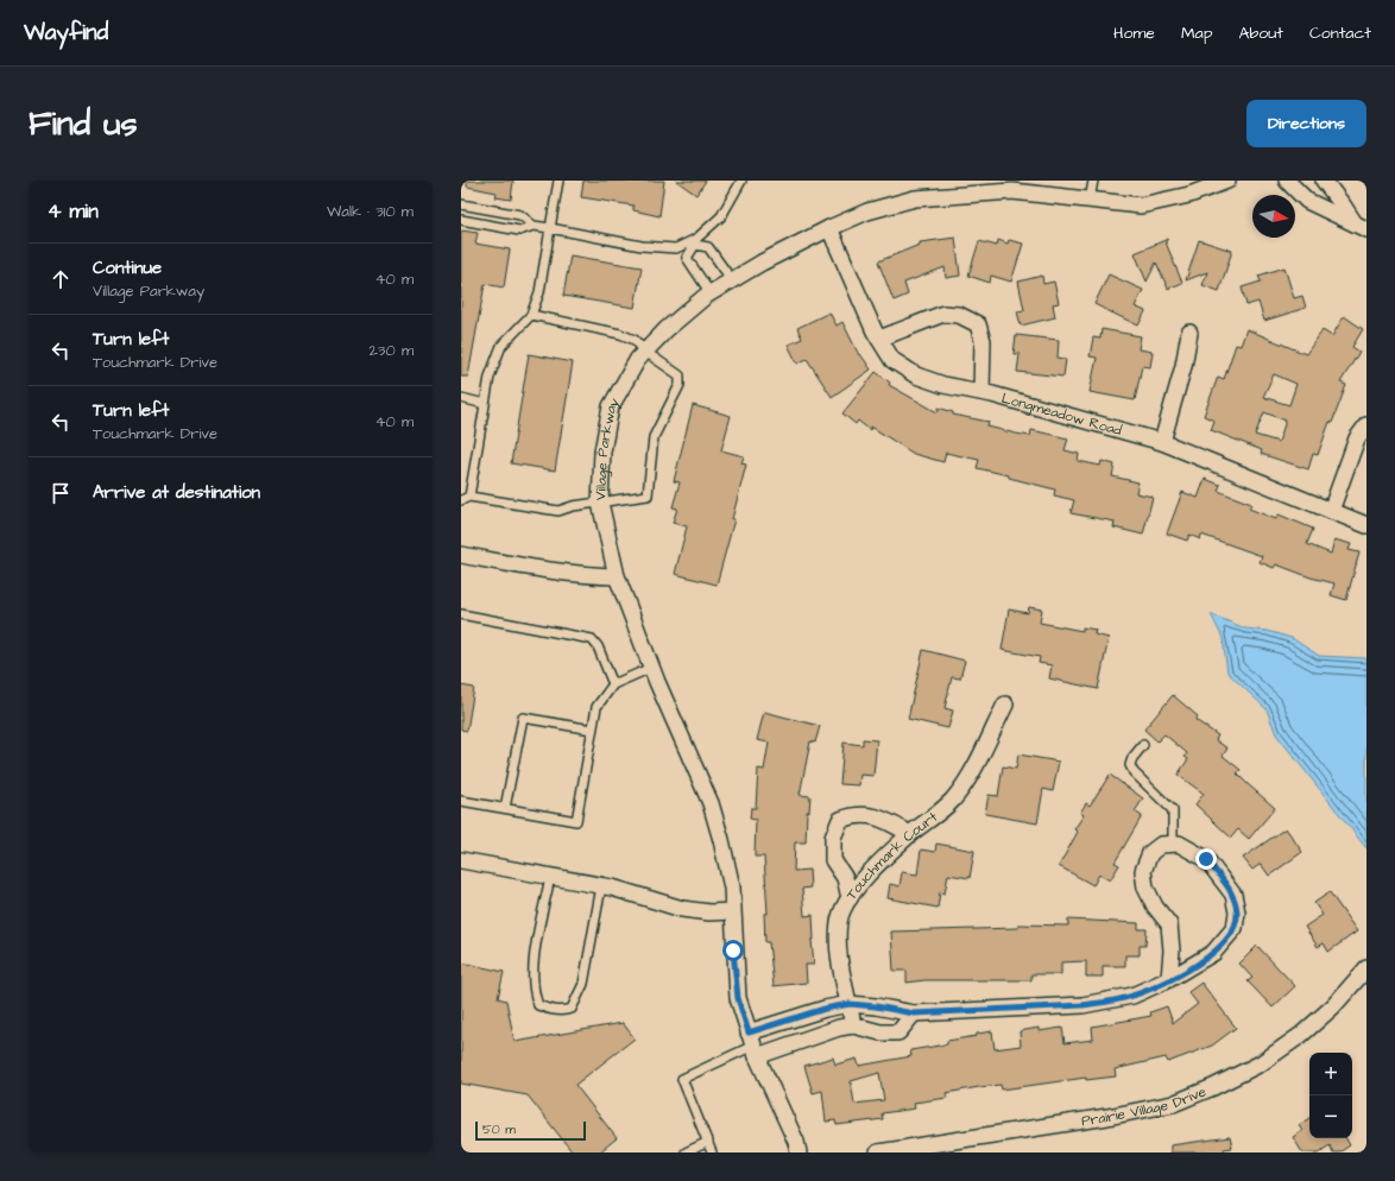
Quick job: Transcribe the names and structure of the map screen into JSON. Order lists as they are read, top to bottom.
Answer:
{
  "streets": {
    "street": [
      "Longmeadow Road",
      "Village Parkway",
      "Touchmark Court",
      "Prairie Village Drive"
    ]
  },
  "crossings": [
    ["Longmeadow Road", "Village Parkway"]
  ],
  "scale_bar": "50 m",
  "north": "right",
  "page": {
    "header": "Wayfind",
    "nav": [
      "Home",
      "Map",
      "About",
      "Contact"
    ],
    "buttons": "Directions",
    "title": "Find us",
    "heading": ["4 min", "Walk · 310 m"],
    "list": [
      ["Continue", "Village Parkway", "40 m"],
      ["Turn left", "Touchmark Drive", "230 m"],
      ["Turn left", "Touchmark Drive", "40 m"],
      "Arrive at destination"
    ],
    "map_buttons": ["+", "−"],
    "scale": "50 m"
  }
}
